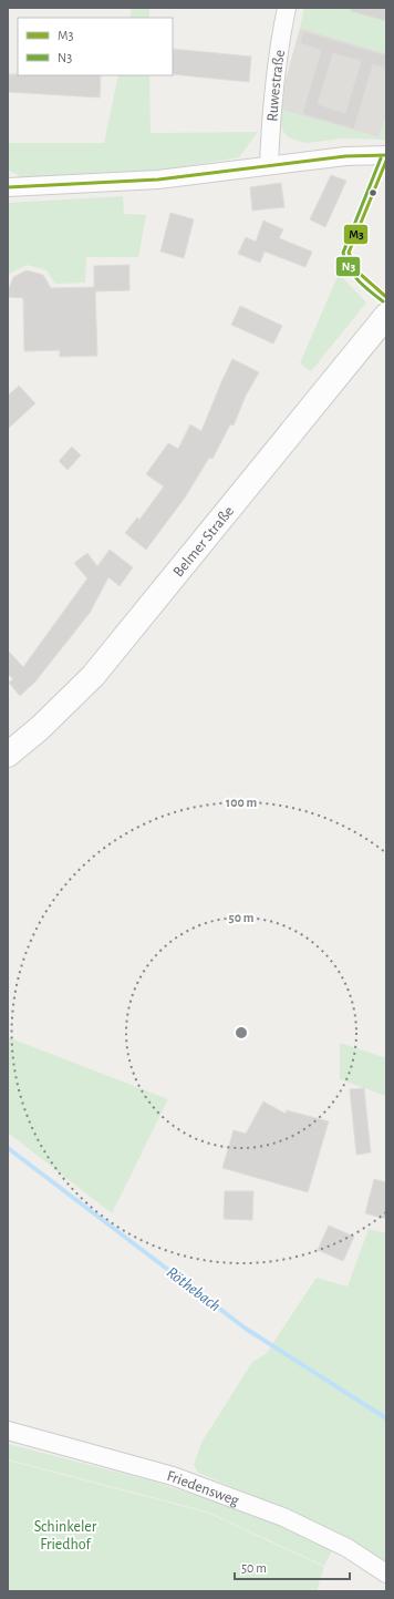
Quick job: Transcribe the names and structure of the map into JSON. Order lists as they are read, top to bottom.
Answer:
{
  "streets": {
    "street": ["Ruwestraße", "Belmer Straße", "Friedensweg"]
  },
  "water": ["Röthebach"],
  "parks": ["Schinkeler Friedhof"],
  "lines": ["transit line M3", "transit line N3"],
  "legend": ["M3", "N3"],
  "scale_bar": "50 m",
  "rings": ["100 m", "50 m"]
}
